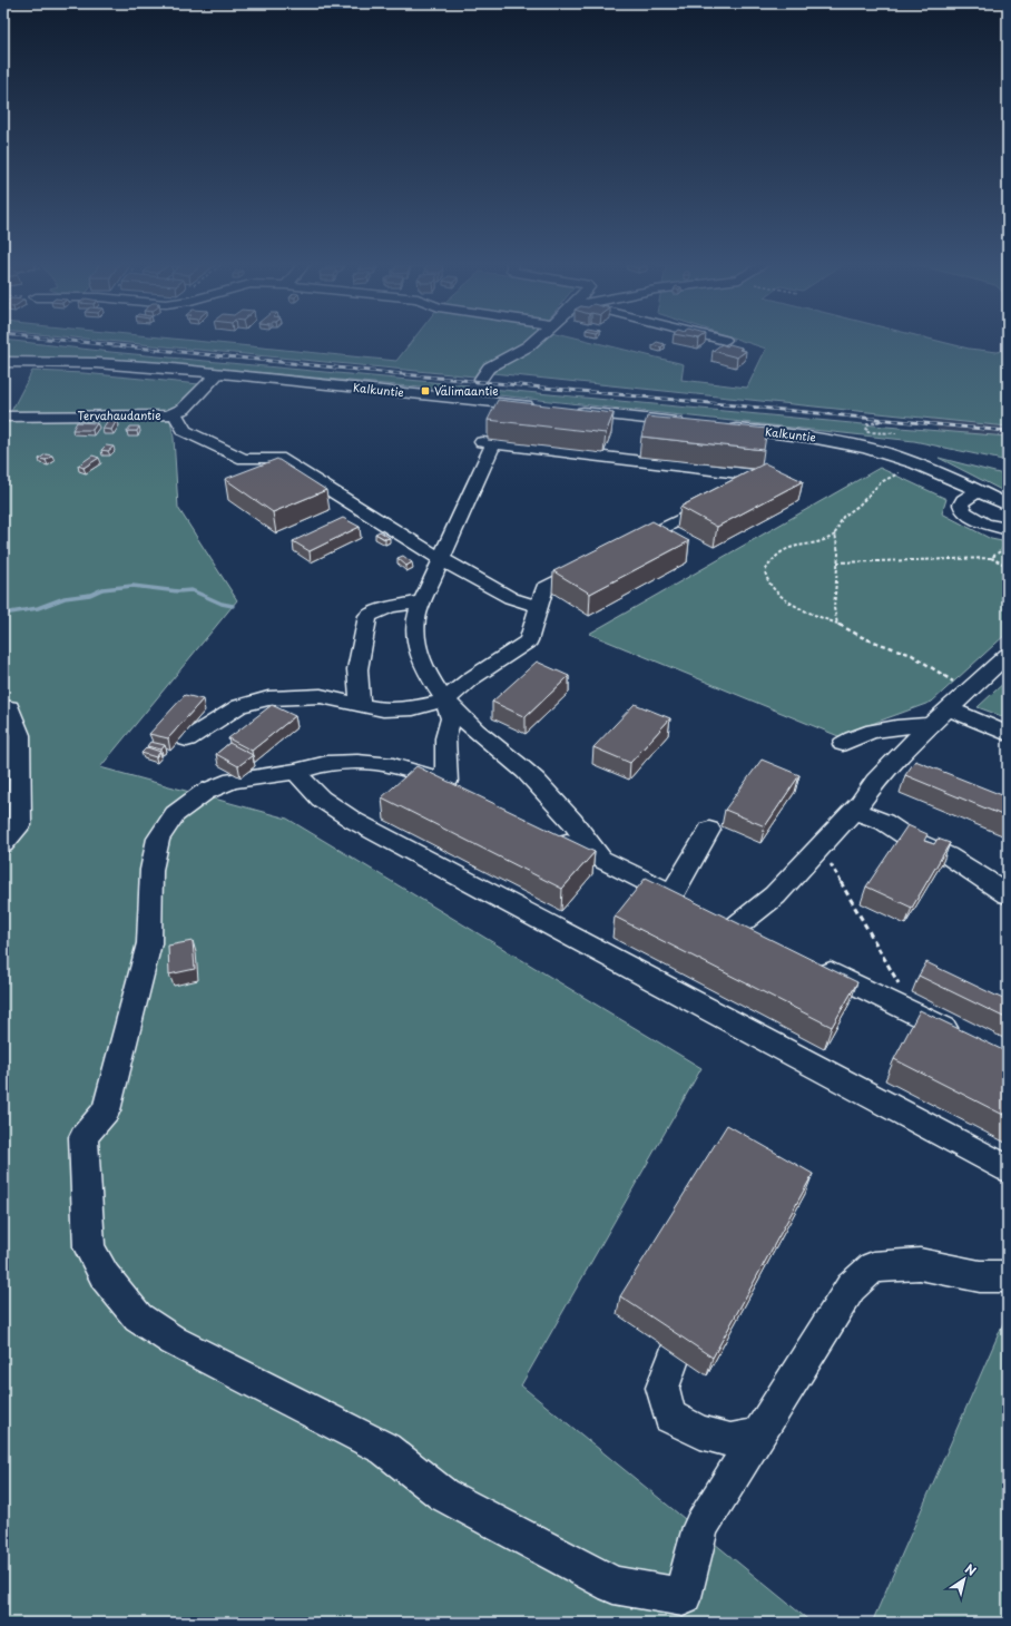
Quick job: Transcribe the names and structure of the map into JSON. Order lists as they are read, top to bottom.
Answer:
{
  "streets": {
    "street": ["Kalkuntie", "Tervahaudantie"]
  },
  "crossings": [
    ["Kalkuntie", "Tervahaudantie"]
  ],
  "places": {
    "transit": ["Välimaantie"]
  },
  "north": "top right"
}
